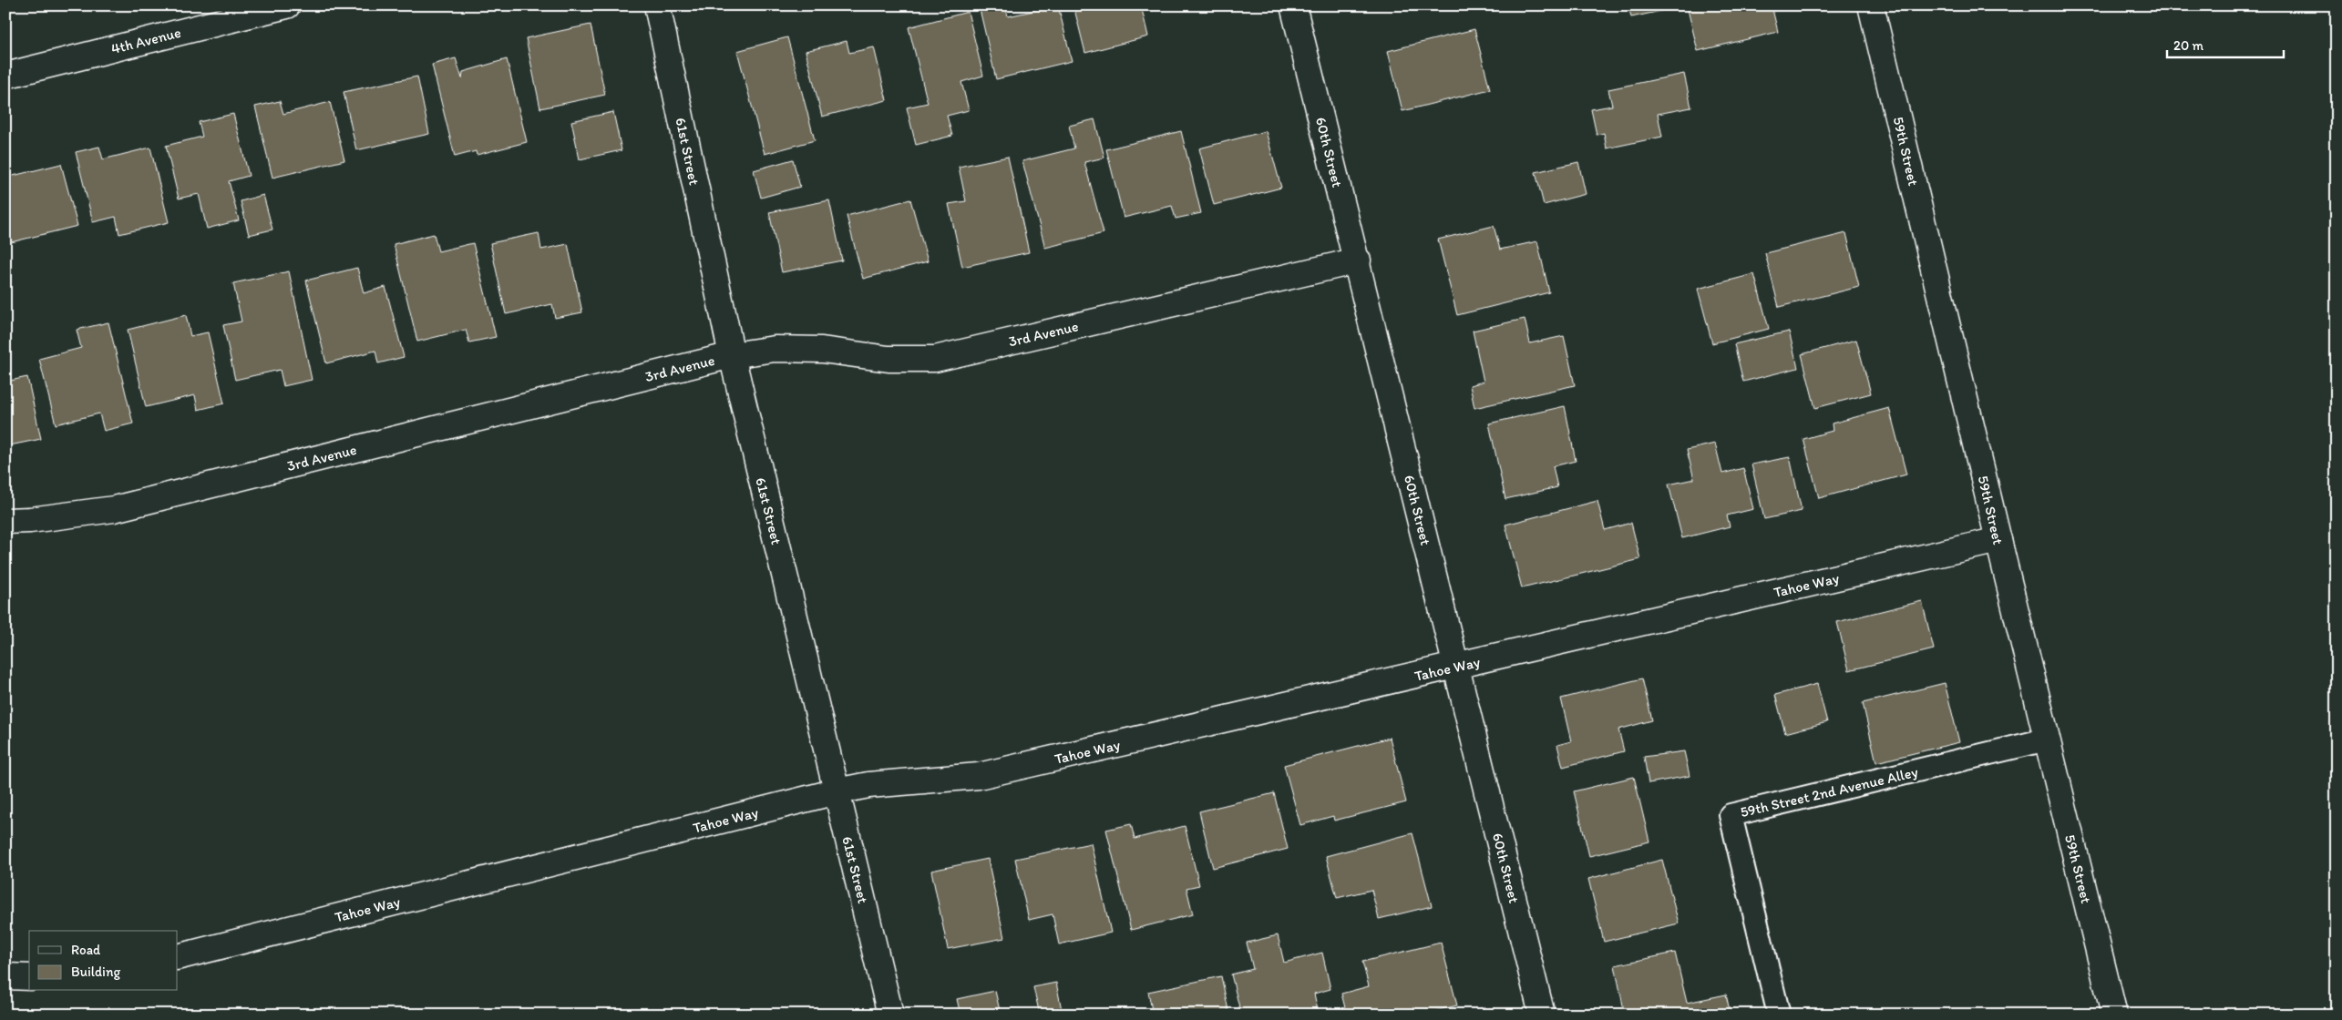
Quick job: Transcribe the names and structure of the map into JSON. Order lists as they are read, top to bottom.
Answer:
{
  "streets": {
    "street": [
      "4th Avenue",
      "61st Street",
      "59th Street",
      "60th Street",
      "3rd Avenue",
      "Tahoe Way"
    ],
    "lane": ["59th Street 2nd Avenue Alley"]
  },
  "crossings": [
    ["61st Street", "3rd Avenue"],
    ["61st Street", "Tahoe Way"],
    ["59th Street", "Tahoe Way"],
    ["59th Street", "59th Street 2nd Avenue Alley"],
    ["60th Street", "3rd Avenue"],
    ["60th Street", "Tahoe Way"]
  ],
  "legend": ["Road", "Building"],
  "scale_bar": "20 m"
}
